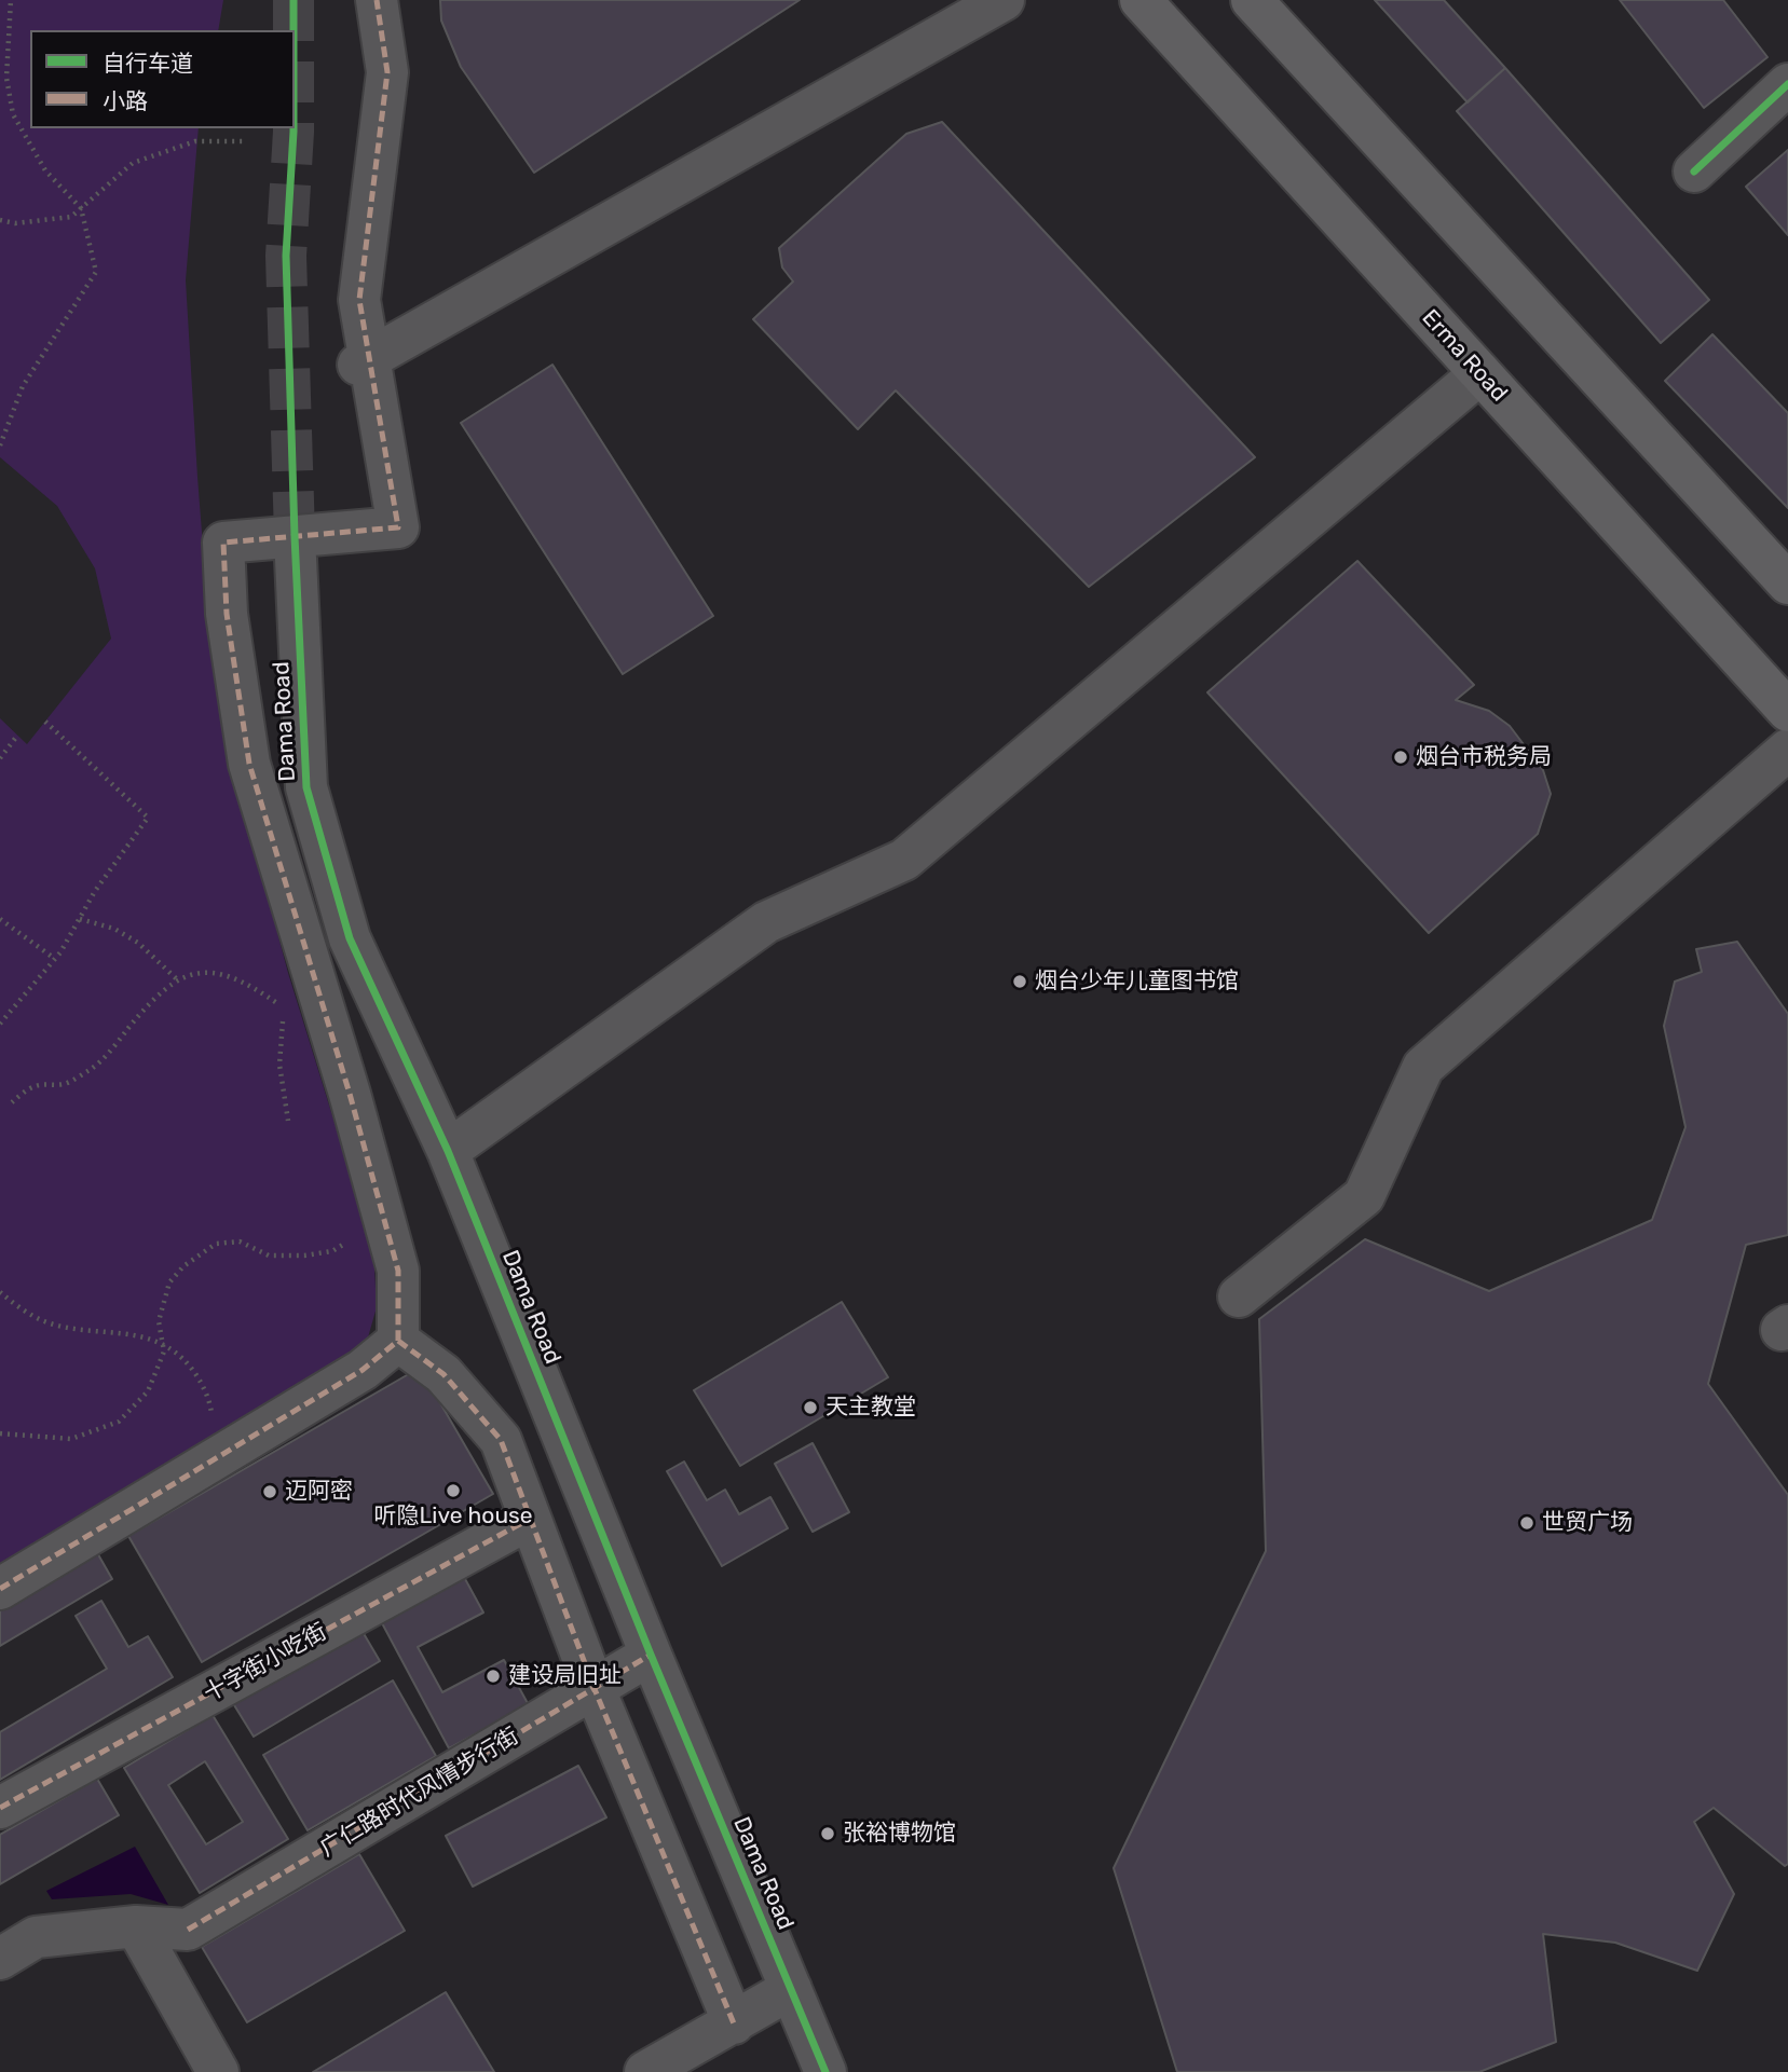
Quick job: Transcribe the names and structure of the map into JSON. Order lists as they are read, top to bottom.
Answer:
{
  "streets": {
    "main road": ["Erma Road"],
    "street": ["Dama Road", "十字街小吃街", "广仁路时代风情步行街"]
  },
  "crossings": [
    ["Dama Road", "广仁路时代风情步行街"]
  ],
  "places": [
    "烟台市税务局",
    "烟台少年儿童图书馆",
    "天主教堂",
    "听隐Live house",
    "迈阿密",
    "世贸广场",
    "建设局旧址",
    "张裕博物馆"
  ],
  "legend": ["自行车道", "小路"]
}
